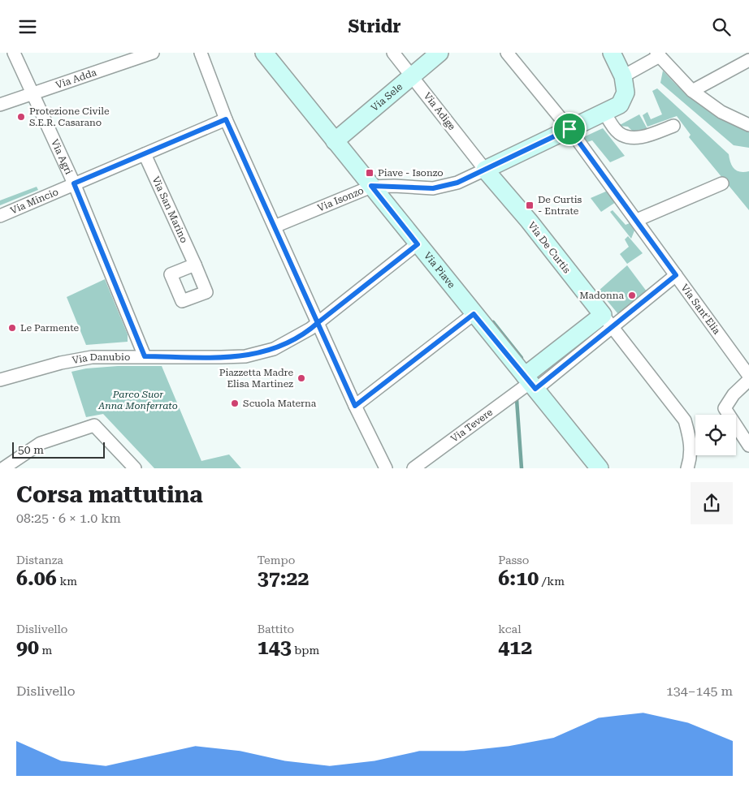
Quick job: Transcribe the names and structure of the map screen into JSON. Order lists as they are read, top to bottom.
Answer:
{
  "streets": {
    "street": [
      "Via Adda",
      "Via Sele",
      "Via Adige",
      "Via Agri",
      "Via Isonzo",
      "Via Mincio",
      "Via San Marino",
      "Via De Curtis",
      "Via Piave",
      "Via Sant'Elia",
      "Via Danubio",
      "Via Tevere"
    ]
  },
  "crossings": [
    ["Via Adda", "Via Agri"],
    ["Via Sele", "Via Adige"],
    ["Via Sele", "Via Piave"],
    ["Via Adige", "Via Isonzo"],
    ["Via Adige", "Via De Curtis"],
    ["Via Agri", "Via Mincio"],
    ["Via Agri", "Via Danubio"],
    ["Via Isonzo", "Via De Curtis"],
    ["Via Isonzo", "Via Piave"],
    ["Via Isonzo", "Via Sant'Elia"],
    ["Via Mincio", "Via San Marino"],
    ["Via Piave", "Via Danubio"],
    ["Via Piave", "Via Tevere"]
  ],
  "parks": ["Parco Suor Anna Monferrato"],
  "places": {
    "other": [
      "Protezione Civile S.E.R. Casarano",
      "Madonna",
      "Le Parmente",
      "Piazzetta Madre Elisa Martinez",
      "Scuola Materna"
    ],
    "transit": ["Piave - Isonzo", "De Curtis - Entrate"]
  },
  "scale_bar": "50 m",
  "page": {
    "header": "Stridr",
    "scale": "50 m",
    "heading": ["Corsa mattutina", "08:25 · 6 × 1.0 km"],
    "stats": [
      ["Distanza", "6.06 km"],
      ["Tempo", "37:22"],
      ["Passo", "6:10 /km"],
      ["Dislivello", "90 m"],
      ["Battito", "143 bpm"],
      ["kcal", "412"]
    ],
    "chart": ["Dislivello", "134–145 m"]
  }
}
